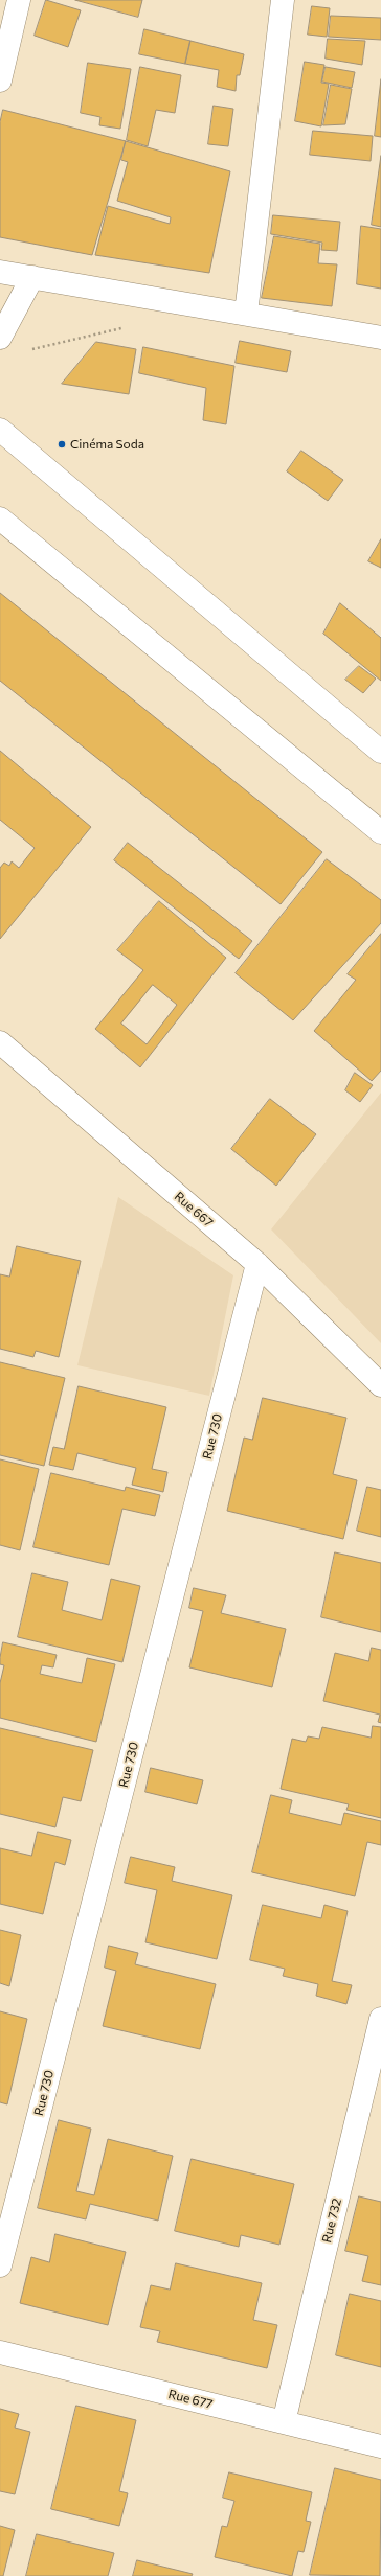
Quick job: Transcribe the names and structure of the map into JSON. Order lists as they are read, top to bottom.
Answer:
{
  "streets": {
    "street": [
      "Rue 667",
      "Rue 730",
      "Rue 732",
      "Rue 677"
    ]
  },
  "crossings": [
    ["Rue 667", "Rue 730"],
    ["Rue 732", "Rue 677"]
  ],
  "places": ["Cinéma Soda"]
}
